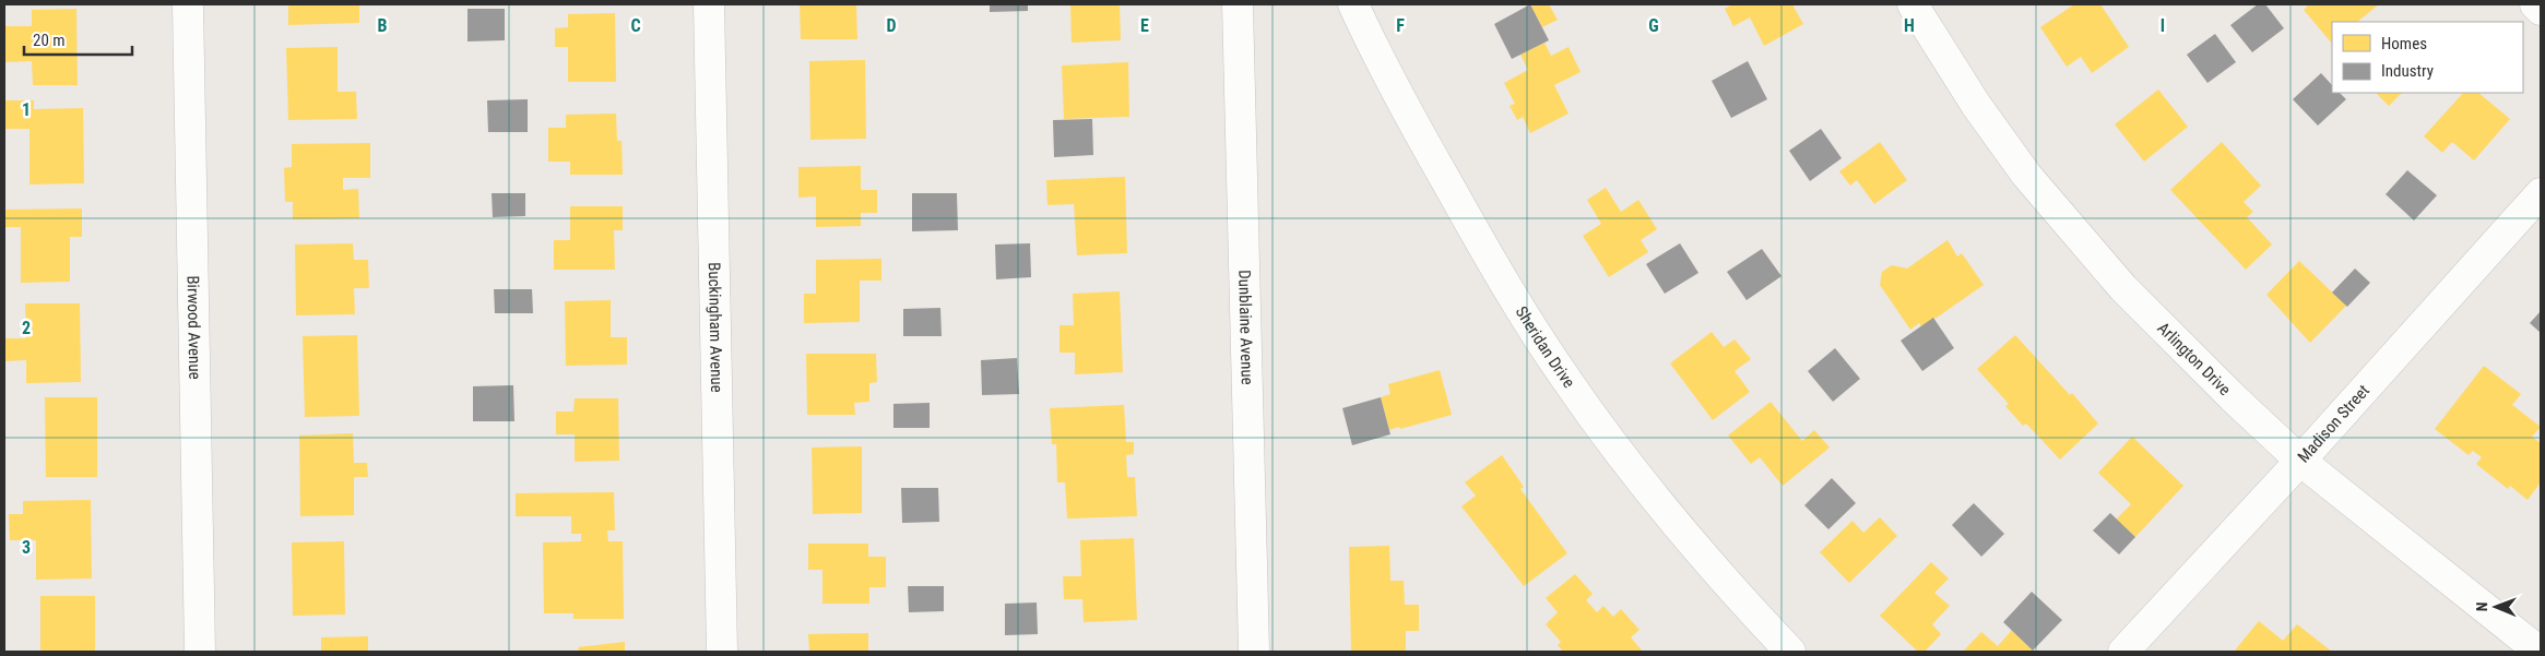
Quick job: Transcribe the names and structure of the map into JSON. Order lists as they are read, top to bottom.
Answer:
{
  "streets": {
    "street": [
      "Birwood Avenue",
      "Buckingham Avenue",
      "Dunblaine Avenue",
      "Sheridan Drive",
      "Arlington Drive",
      "Madison Street"
    ]
  },
  "crossings": [
    ["Arlington Drive", "Madison Street"]
  ],
  "legend": ["Homes", "Industry"],
  "scale_bar": "20 m",
  "north": "left",
  "grid": {
    "columns": [
      "B",
      "C",
      "D",
      "E",
      "F",
      "G",
      "H",
      "I"
    ],
    "rows": ["1", "2", "3"]
  }
}
